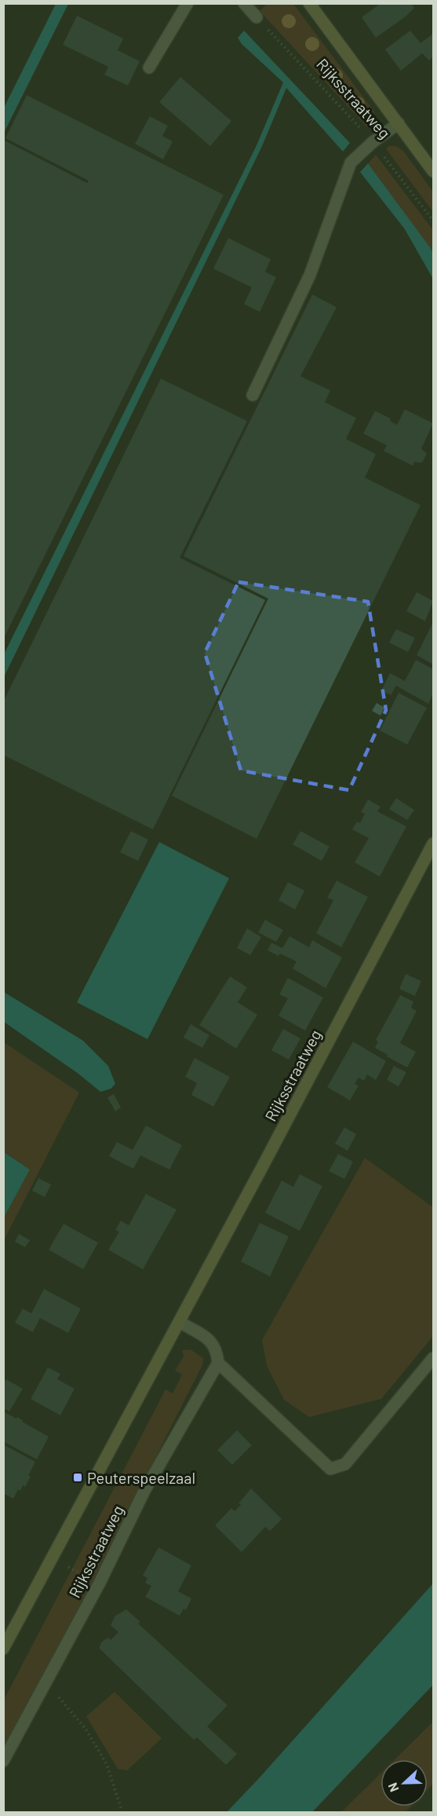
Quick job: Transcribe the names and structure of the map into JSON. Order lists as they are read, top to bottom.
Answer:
{
  "streets": {
    "street": ["Rijksstraatweg"]
  },
  "places": {
    "transit": ["Peuterspeelzaal"]
  },
  "north": "left"
}
